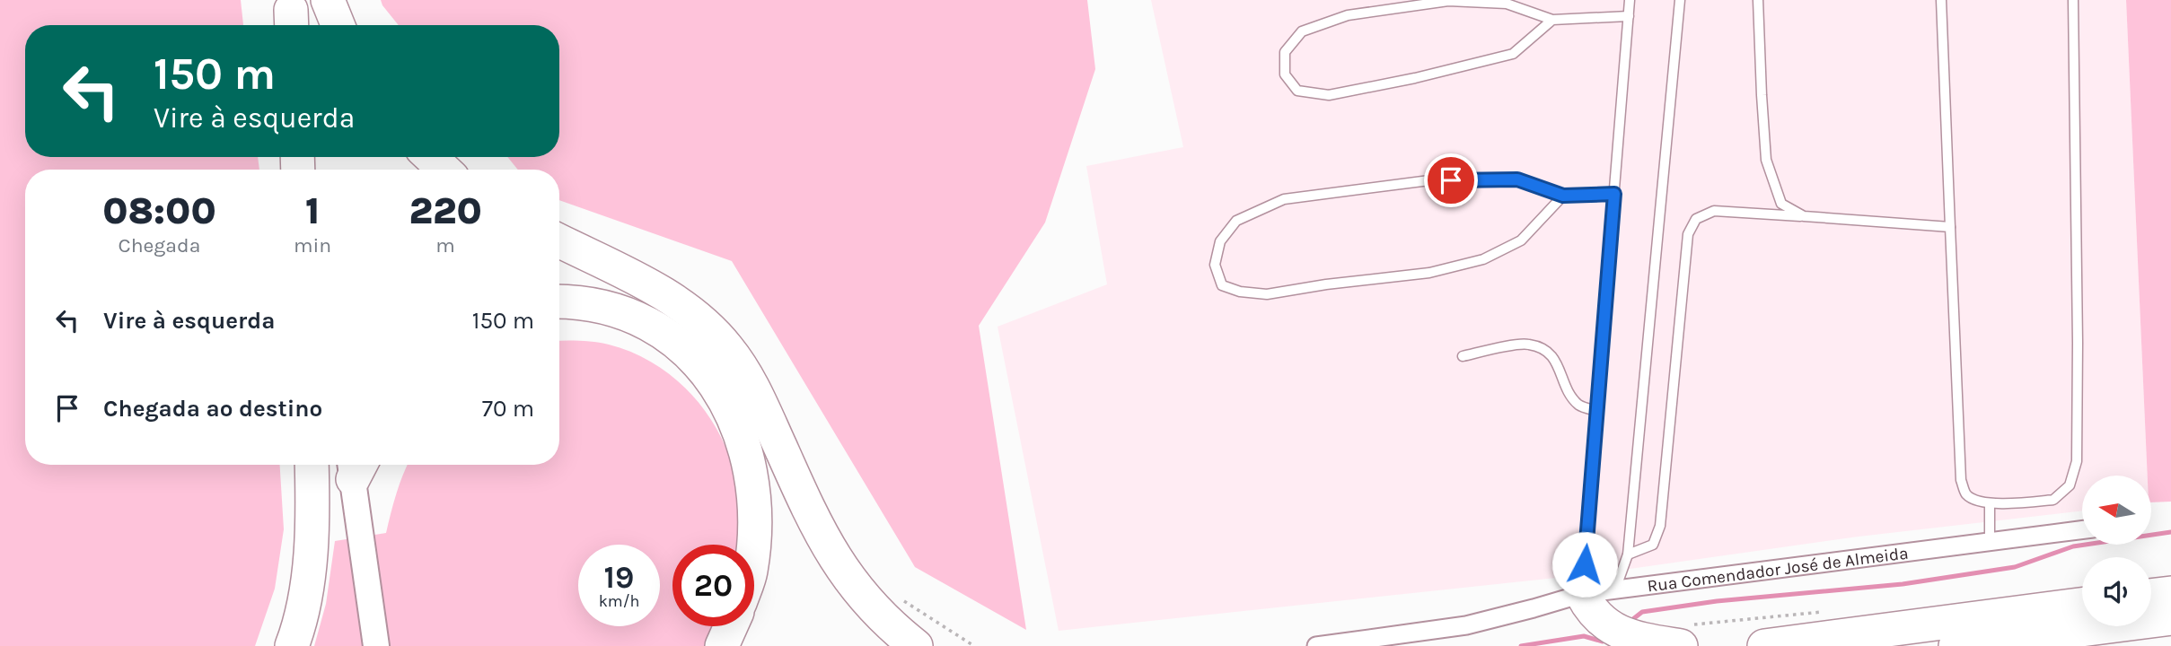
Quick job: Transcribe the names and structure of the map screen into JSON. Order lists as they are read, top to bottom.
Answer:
{
  "streets": {
    "street": ["Rua Comendador José de Almeida"]
  },
  "north": "left",
  "page": {
    "turn": ["150 m", "Vire à esquerda"],
    "eta": [
      "08:00",
      "Chegada",
      "1",
      "min",
      "220",
      "m"
    ],
    "list": [
      {
        "name": "Vire à esquerda",
        "value": "150 m"
      },
      {
        "name": "Chegada ao destino",
        "value": "70 m"
      }
    ],
    "speed": "19 km/h",
    "limit": "20"
  }
}
